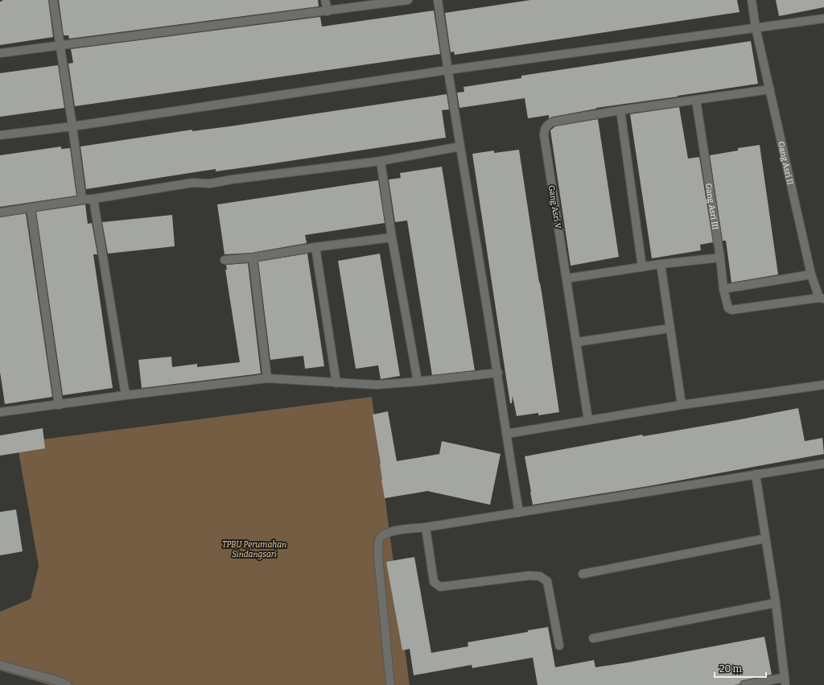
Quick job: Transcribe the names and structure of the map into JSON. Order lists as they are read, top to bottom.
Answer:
{
  "streets": {
    "street": ["Gang Asri II", "Gang Asri III", "Gang Asri V"]
  },
  "crossings": [
    ["Gang Asri II", "Gang Asri III"]
  ],
  "parks": ["TPBU Perumahan Sindangsari"],
  "scale_bar": "20 m"
}
